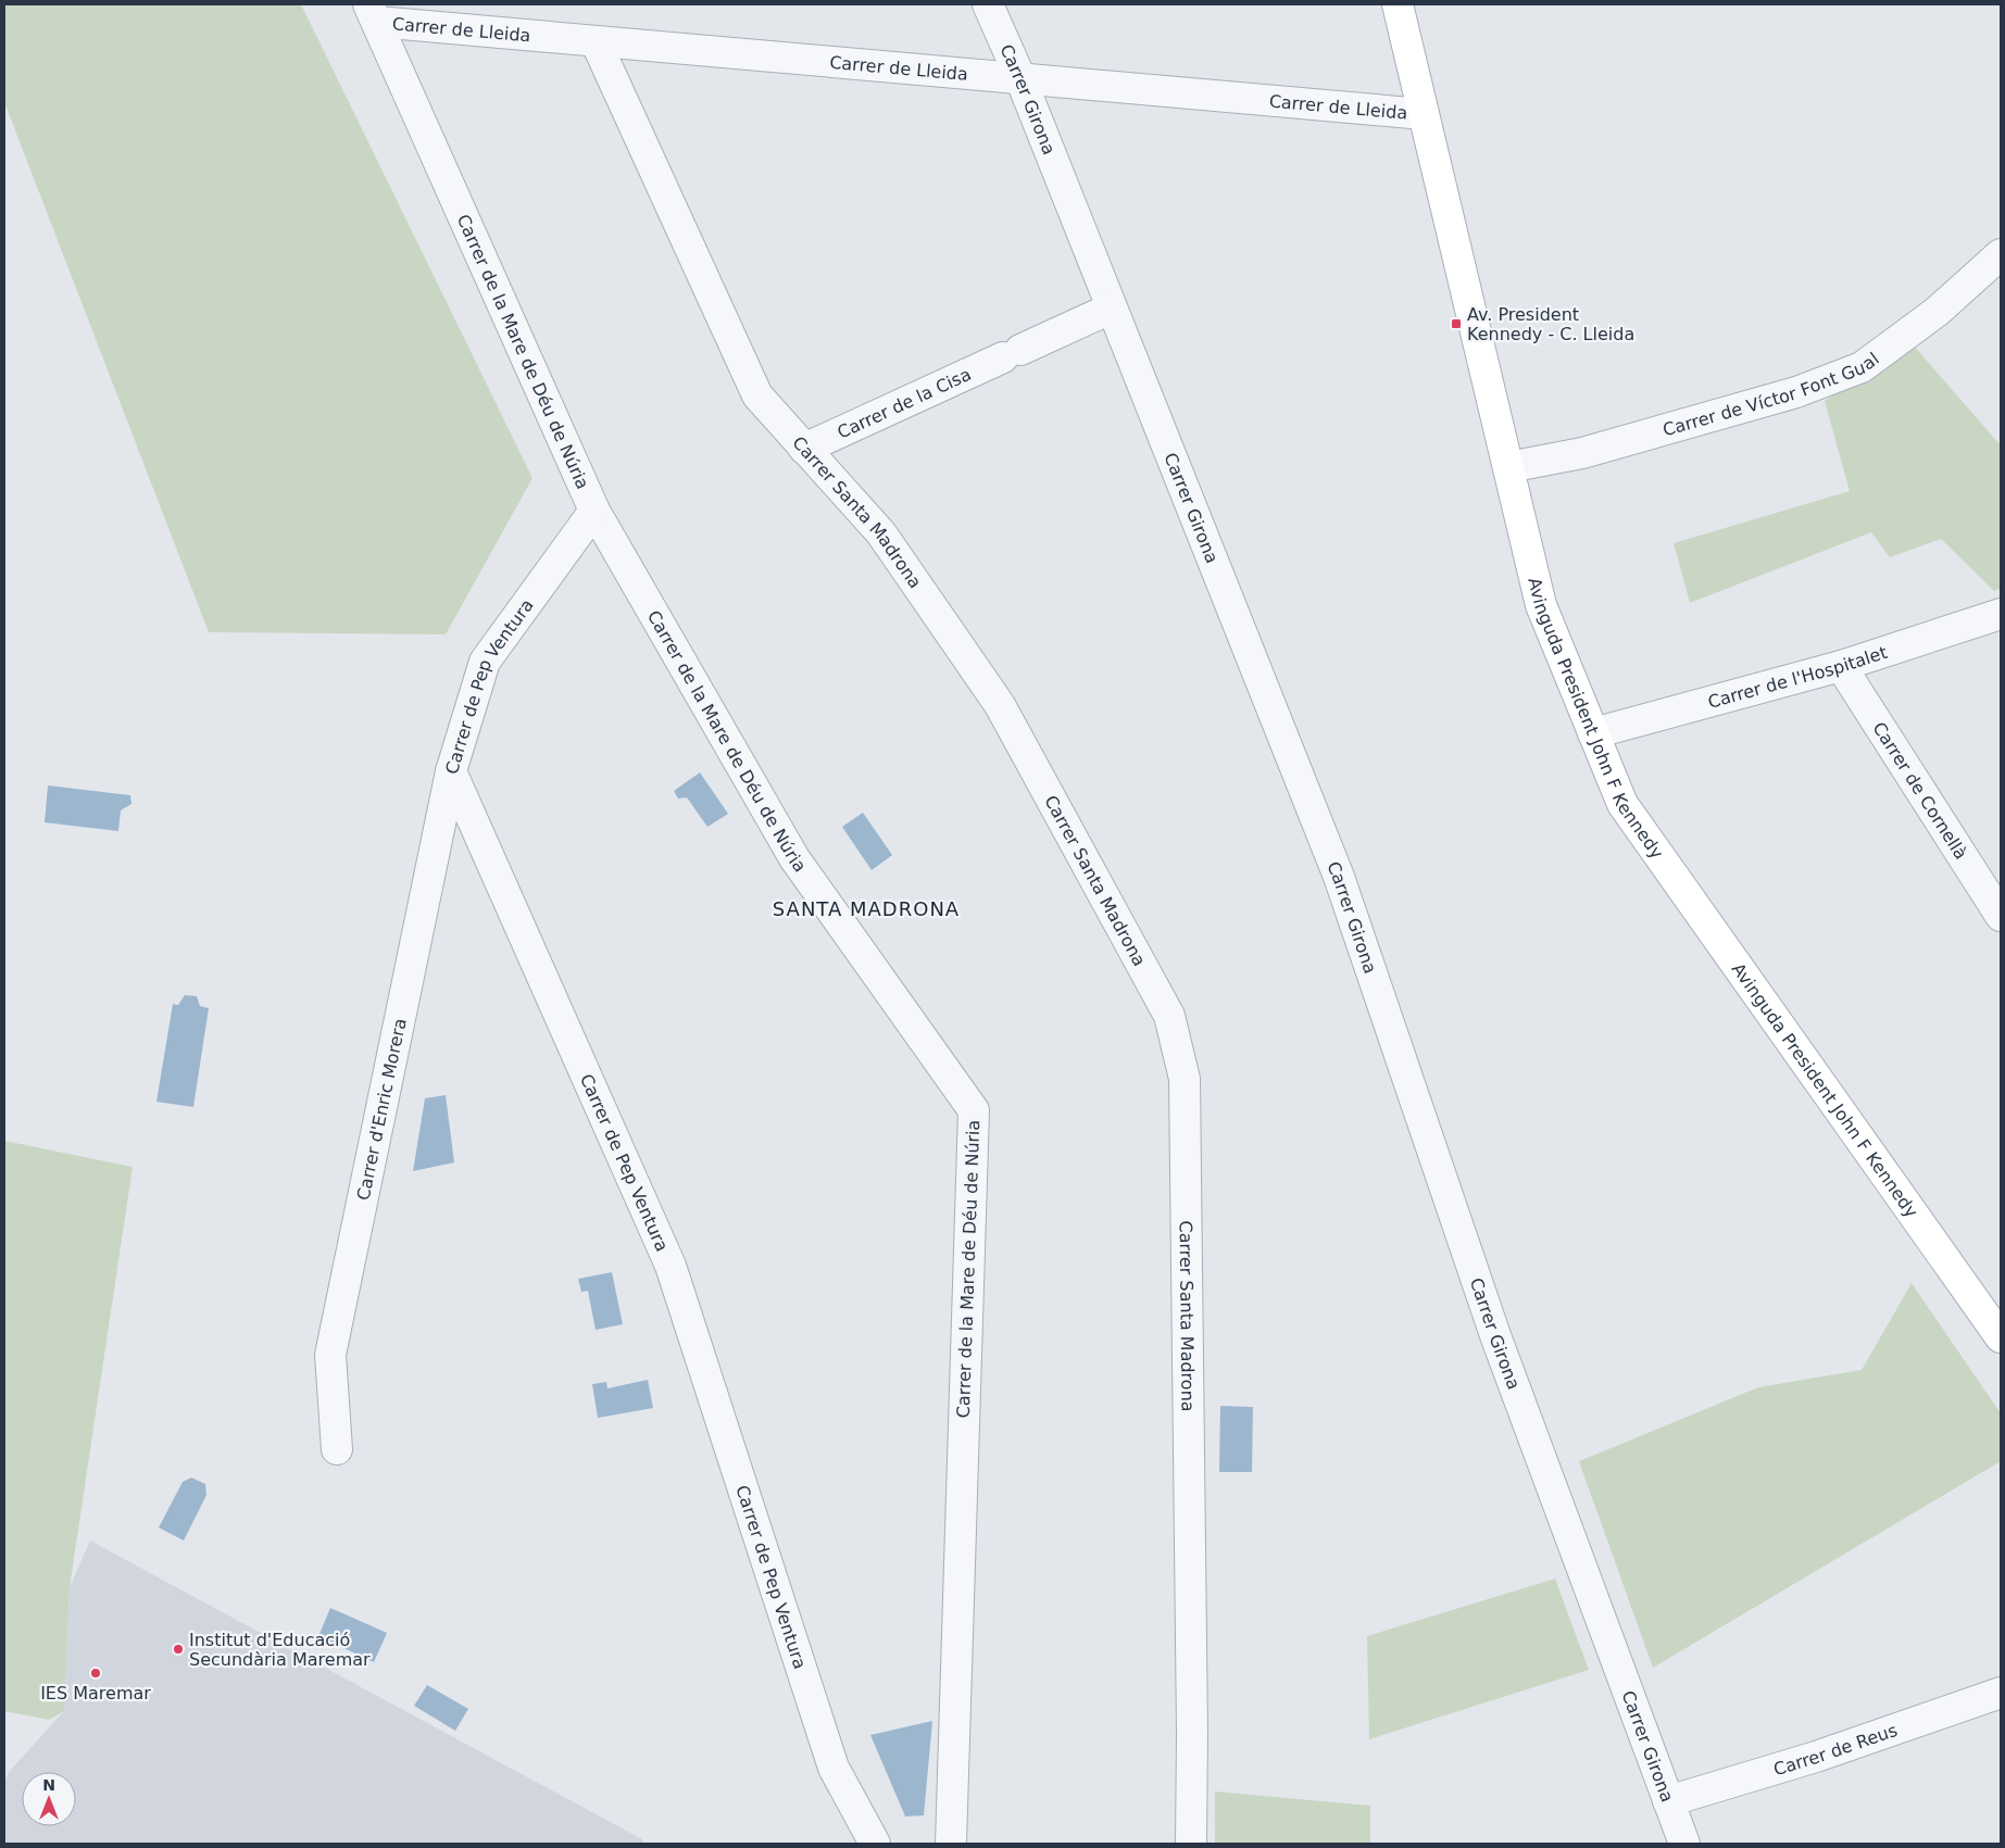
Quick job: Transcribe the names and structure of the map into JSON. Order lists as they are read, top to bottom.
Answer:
{
  "streets": {
    "street": [
      "Carrer de Lleida",
      "Carrer Girona",
      "Carrer de la Mare de Déu de Núria",
      "Carrer de Víctor Font Gual",
      "Carrer de la Cisa",
      "Carrer Santa Madrona",
      "Carrer de l'Hospitalet",
      "Carrer de Pep Ventura",
      "Avinguda President John F Kennedy",
      "Carrer de Cornellà",
      "Carrer d'Enric Morera",
      "Carrer de Reus"
    ]
  },
  "crossings": [
    ["Carrer de Lleida", "Carrer Girona"],
    ["Carrer de Lleida", "Carrer de la Mare de Déu de Núria"],
    ["Carrer de Lleida", "Carrer Santa Madrona"],
    ["Carrer de Lleida", "Avinguda President John F Kennedy"],
    ["Carrer Girona", "Carrer de la Cisa"],
    ["Carrer Girona", "Carrer de Reus"],
    ["Carrer de la Mare de Déu de Núria", "Carrer de Pep Ventura"],
    ["Carrer de Víctor Font Gual", "Avinguda President John F Kennedy"],
    ["Carrer de la Cisa", "Carrer Santa Madrona"],
    ["Carrer de l'Hospitalet", "Avinguda President John F Kennedy"],
    ["Carrer de l'Hospitalet", "Carrer de Cornellà"],
    ["Carrer de Pep Ventura", "Carrer d'Enric Morera"]
  ],
  "districts": ["SANTA MADRONA"],
  "places": {
    "transit": ["Av. President Kennedy - C. Lleida"],
    "other": ["Institut d'Educació Secundària Maremar", "IES Maremar"]
  },
  "north": "top"
}
